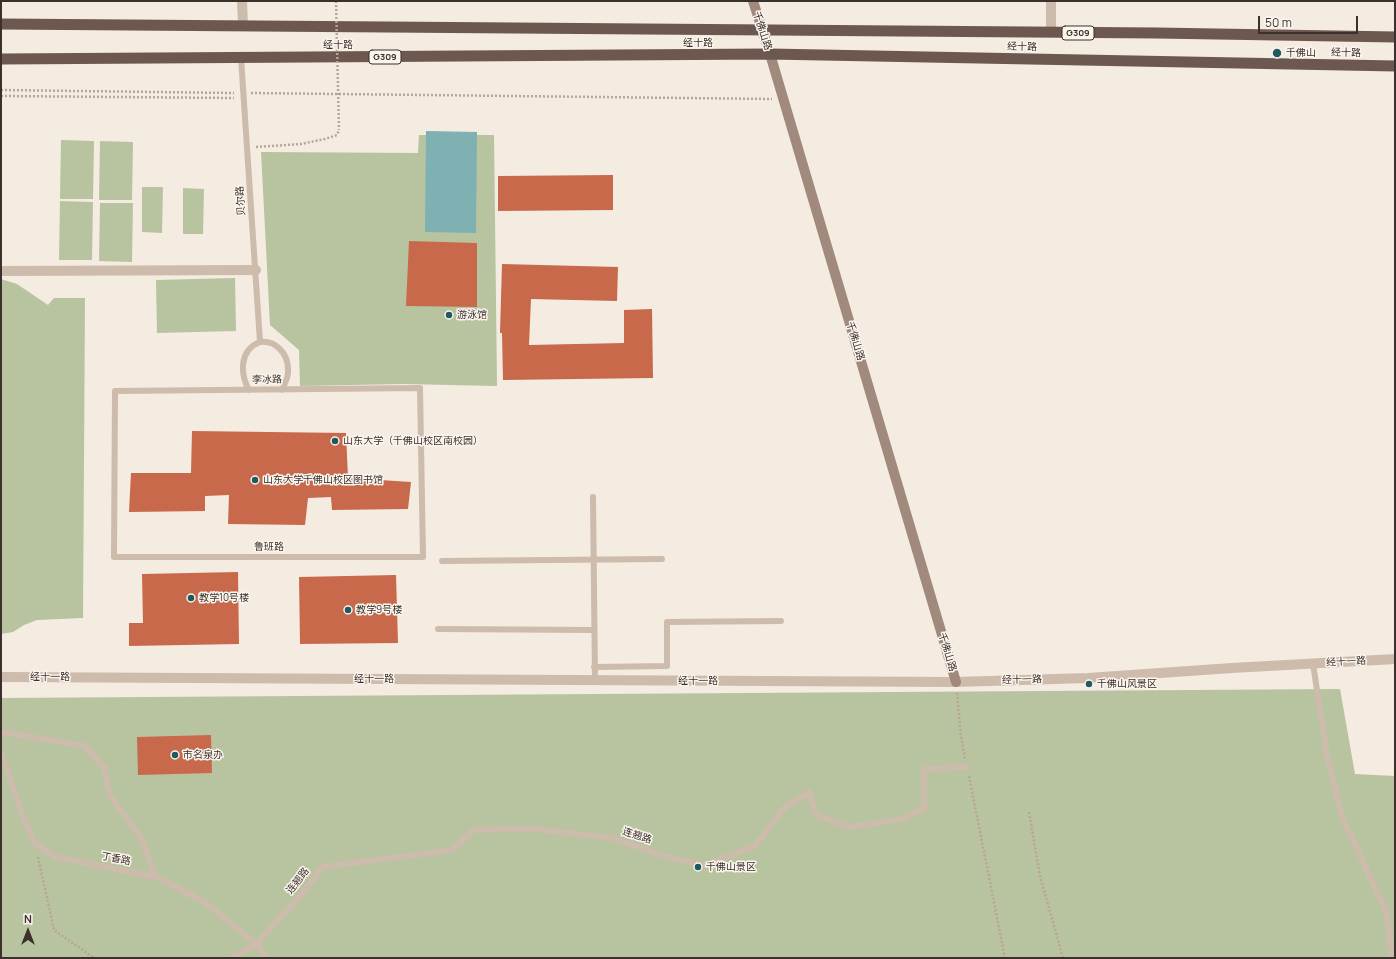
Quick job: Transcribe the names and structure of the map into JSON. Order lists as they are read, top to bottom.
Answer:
{
  "streets": {
    "highway": ["G309", "经十路"],
    "main road": ["千佛山路"],
    "street": ["经十一路"],
    "lane": [
      "贝尔路",
      "李冰路",
      "鲁班路",
      "连翘路",
      "丁香路"
    ]
  },
  "crossings": [
    ["千佛山路", "经十路"],
    ["千佛山路", "经十一路"],
    ["经十路", "贝尔路"],
    ["贝尔路", "李冰路"],
    ["李冰路", "鲁班路"],
    ["连翘路", "丁香路"]
  ],
  "places": [
    "千佛山",
    "游泳馆",
    "山东大学（千佛山校区南校园）",
    "山东大学千佛山校区图书馆",
    "教学10号楼",
    "教学9号楼",
    "千佛山风景区",
    "市名泉办",
    "千佛山景区"
  ],
  "scale_bar": "50 m",
  "north": "top"
}
